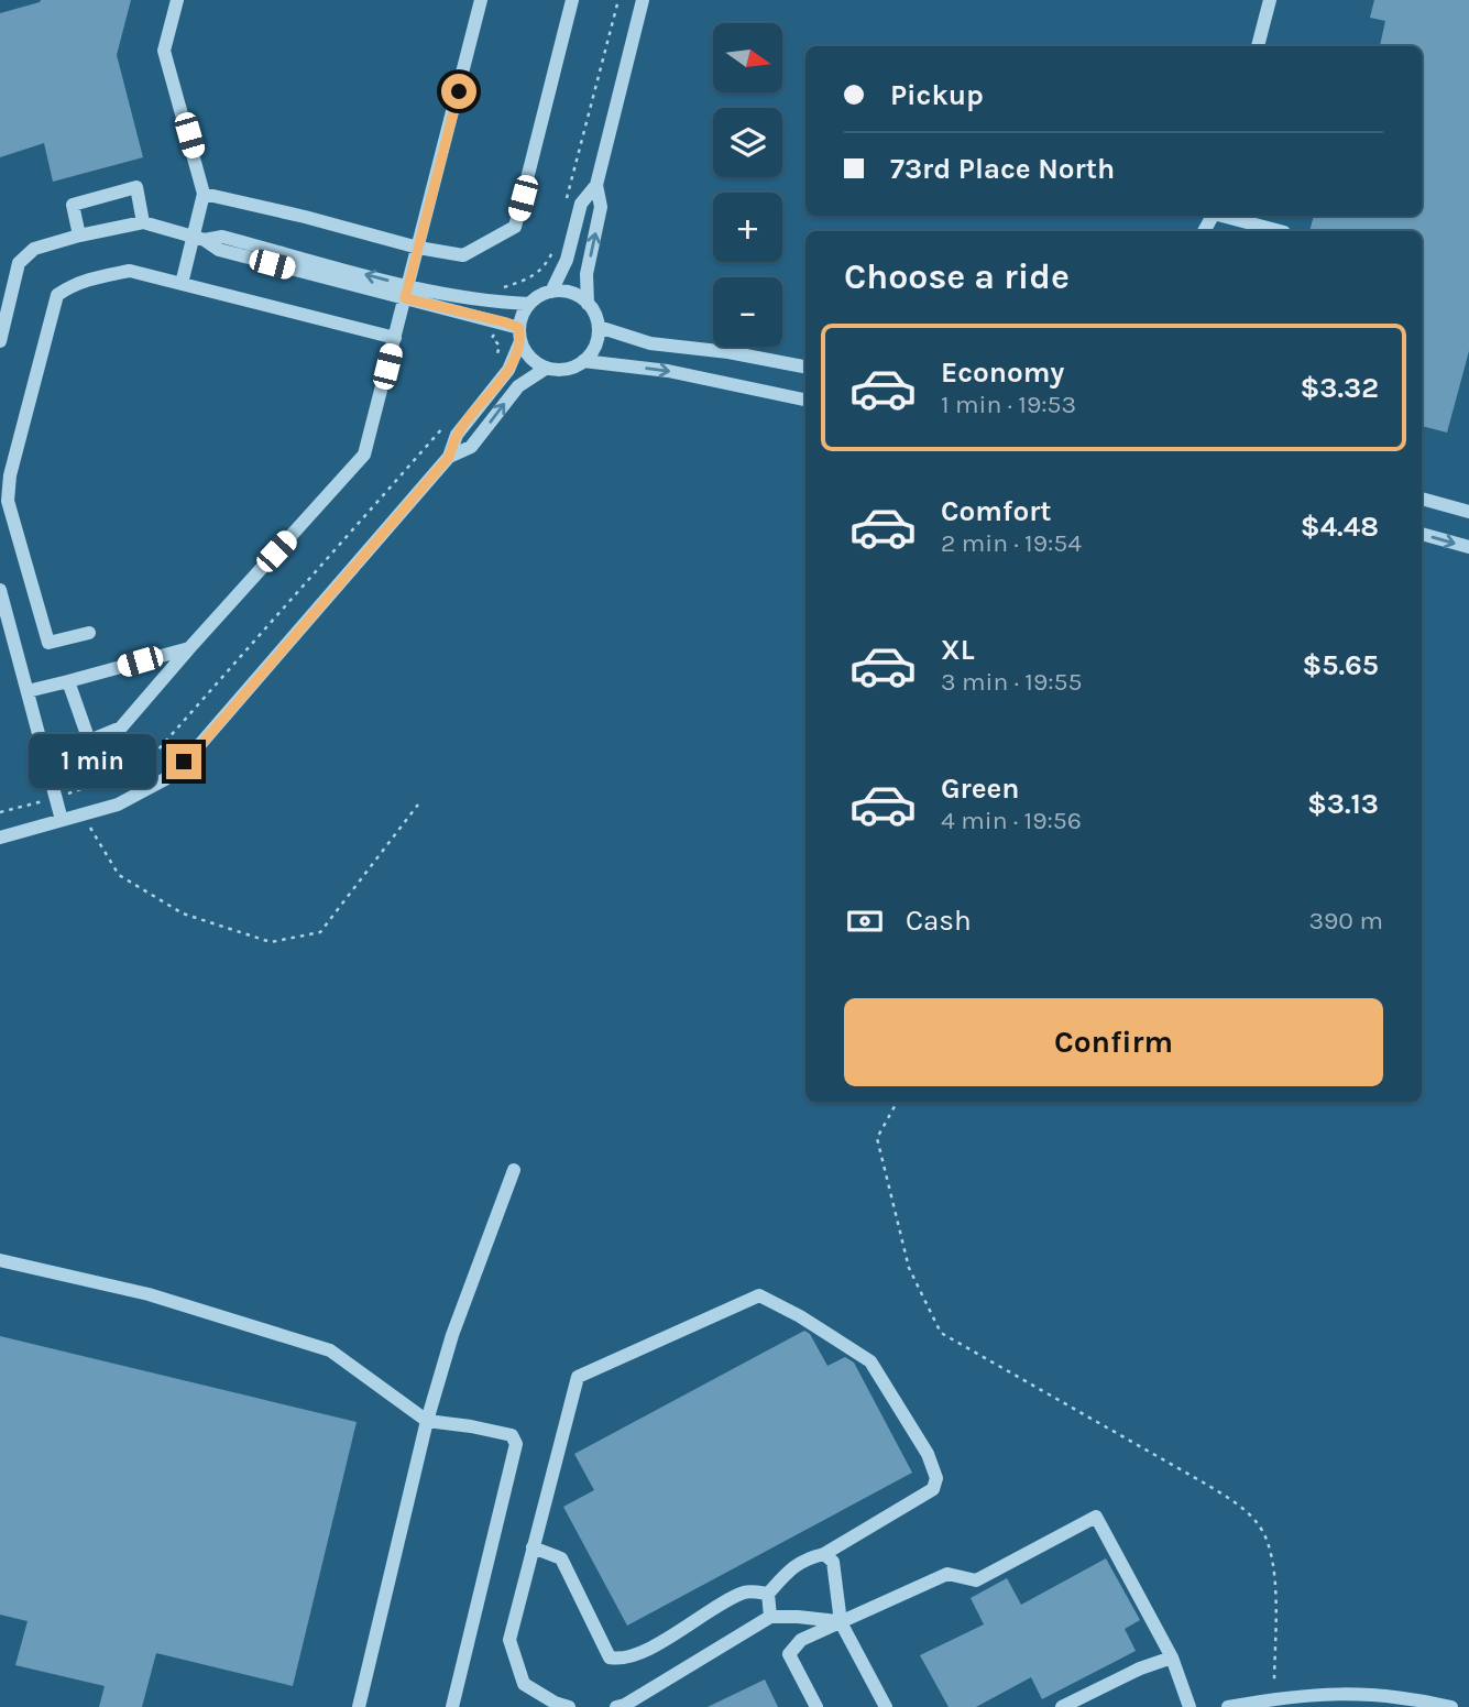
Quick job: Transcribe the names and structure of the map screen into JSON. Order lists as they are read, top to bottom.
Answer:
{
  "north": "right",
  "page": {
    "map_buttons": ["+", "−"],
    "banner": ["Pickup", "73rd Place North"],
    "heading": "Choose a ride",
    "list": [
      {
        "name": "Economy",
        "note": "1 min · 19:53",
        "value": "$3.32"
      },
      {
        "name": "Comfort",
        "note": "2 min · 19:54",
        "value": "$4.48"
      },
      {
        "name": "XL",
        "note": "3 min · 19:55",
        "value": "$5.65"
      },
      {
        "name": "Green",
        "note": "4 min · 19:56",
        "value": "$3.13"
      }
    ],
    "bubble": "1 min",
    "pay": ["Cash", "390 m"],
    "buttons": "Confirm"
  }
}
